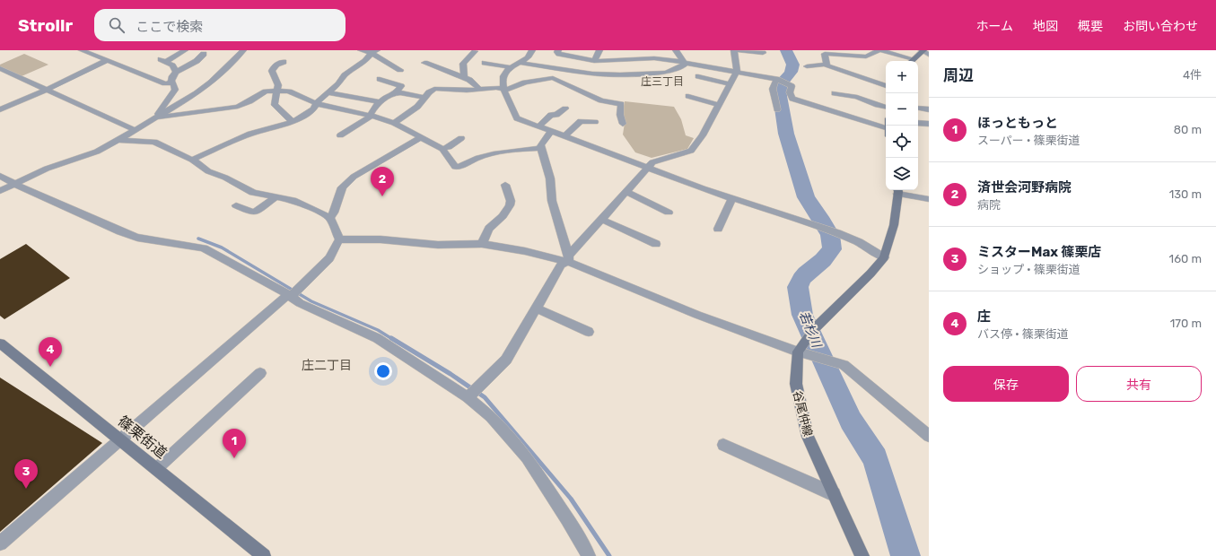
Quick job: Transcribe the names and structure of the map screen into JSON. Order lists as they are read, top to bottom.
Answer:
{
  "streets": {
    "main road": ["谷尾仲線", "篠栗街道"]
  },
  "districts": ["庄三丁目", "庄二丁目"],
  "water": ["若杉川"],
  "page": {
    "header": "Strollr",
    "search": "ここで検索",
    "nav": [
      "ホーム",
      "地図",
      "概要",
      "お問い合わせ"
    ],
    "heading": ["周辺", "4件"],
    "map_buttons": ["+", "−"],
    "list": [
      {
        "mark": "1",
        "name": "ほっともっと",
        "note": "スーパー · 篠栗街道",
        "value": "80 m"
      },
      {
        "mark": "2",
        "name": "済世会河野病院",
        "note": "病院",
        "value": "130 m"
      },
      {
        "mark": "3",
        "name": "ミスターMax 篠栗店",
        "note": "ショップ · 篠栗街道",
        "value": "160 m"
      },
      {
        "mark": "4",
        "name": "庄",
        "note": "バス停 · 篠栗街道",
        "value": "170 m"
      }
    ],
    "pins": [
      "2",
      "4",
      "1",
      "3"
    ],
    "buttons": ["保存", "共有"]
  }
}
